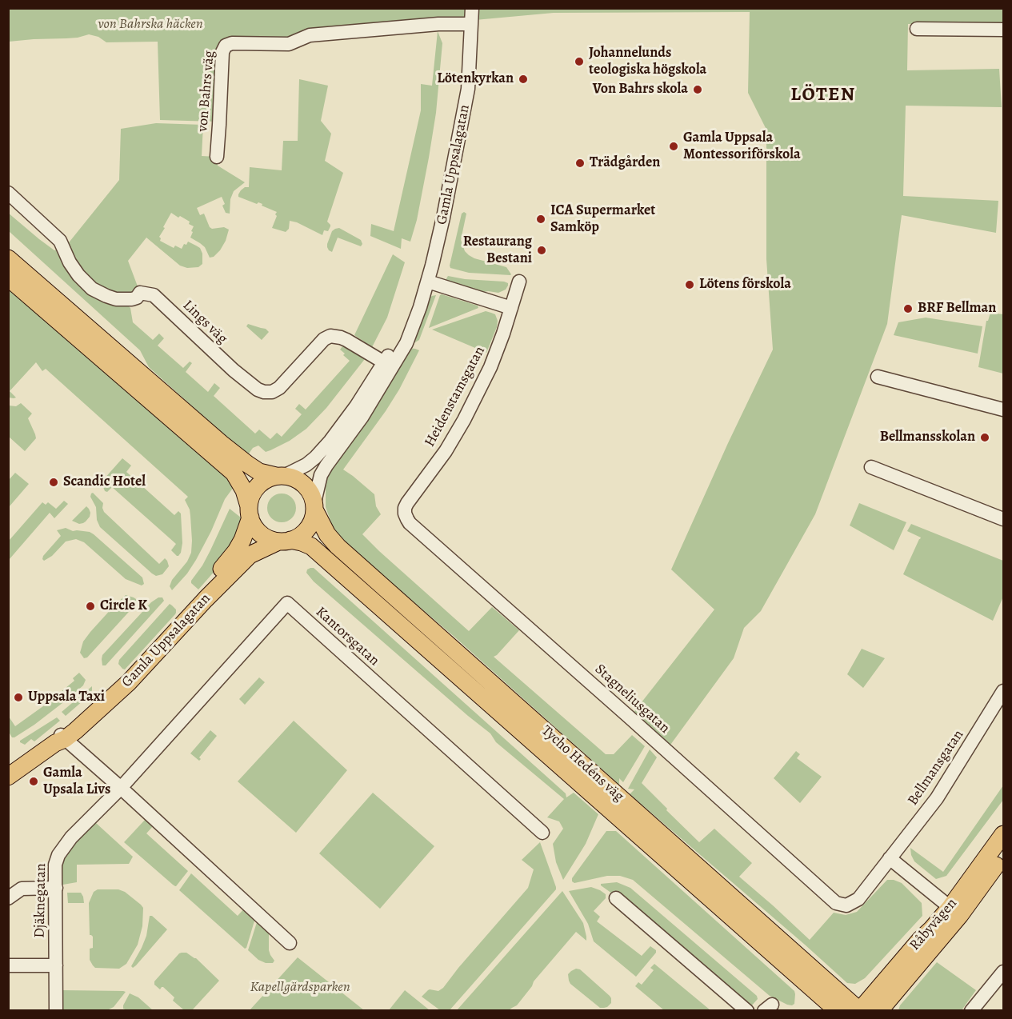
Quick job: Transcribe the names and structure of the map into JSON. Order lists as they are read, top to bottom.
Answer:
{
  "streets": {
    "main road": ["Gamla Uppsalagatan", "Tycho Hedéns väg", "Råbyvägen"],
    "street": [
      "von Bahrs väg",
      "Lings väg",
      "Heidenstamsgatan",
      "Kantorsgatan",
      "Stagneliusgatan",
      "Bellmansgatan",
      "Djäknegatan"
    ]
  },
  "crossings": [
    ["von Bahrs väg", "Gamla Uppsalagatan"],
    ["Gamla Uppsalagatan", "Lings väg"],
    ["Gamla Uppsalagatan", "Tycho Hedéns väg"],
    ["Heidenstamsgatan", "Stagneliusgatan"],
    ["Kantorsgatan", "Djäknegatan"],
    ["Stagneliusgatan", "Bellmansgatan"],
    ["Tycho Hedéns väg", "Råbyvägen"]
  ],
  "districts": ["LÖTEN"],
  "parks": ["von Bahrska häcken", "Kapellgärdsparken"],
  "places": [
    "Johannelunds teologiska högskola",
    "Lötenkyrkan",
    "Von Bahrs skola",
    "Gamla Uppsala Montessoriförskola",
    "Trädgården",
    "ICA Supermarket Samköp",
    "Restaurang Bestani",
    "Lötens förskola",
    "BRF Bellman",
    "Bellmansskolan",
    "Scandic Hotel",
    "Circle K",
    "Uppsala Taxi",
    "Gamla Upsala Livs"
  ]
}
